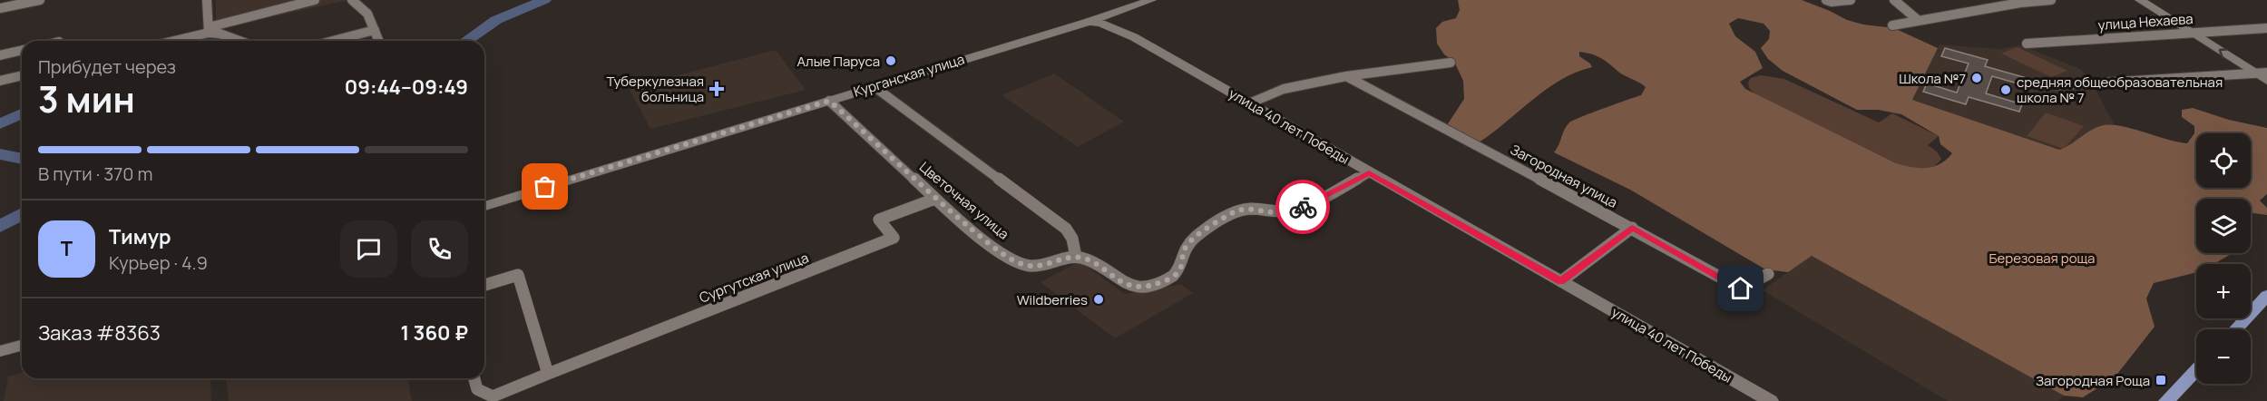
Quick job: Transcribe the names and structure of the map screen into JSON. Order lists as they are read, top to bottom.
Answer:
{
  "streets": {
    "street": [
      "улица Нехаева",
      "Курганская улица",
      "улица 40 лет Победы",
      "Загородная улица",
      "Цветочная улица",
      "Сургутская улица"
    ]
  },
  "crossings": [
    ["Курганская улица", "улица 40 лет Победы"],
    ["Курганская улица", "Цветочная улица"],
    ["Цветочная улица", "Сургутская улица"]
  ],
  "parks": ["Березовая роща"],
  "places": {
    "other": [
      "Алые Паруса",
      "Школа №7",
      "средняя общеобразовательная школа № 7",
      "Wildberries"
    ],
    "health": ["Туберкулезная больница"],
    "transit": ["Загородная Роща"]
  },
  "page": {
    "heading": ["3 мин", "Прибудет через", "09:44–09:49"],
    "panel": [
      "Тимур",
      "Курьер · 4.9",
      "Заказ #8363",
      "1 360 ₽"
    ],
    "map_buttons": ["+", "−"],
    "bar": "В пути · 370 m",
    "round": "Т"
  }
}
